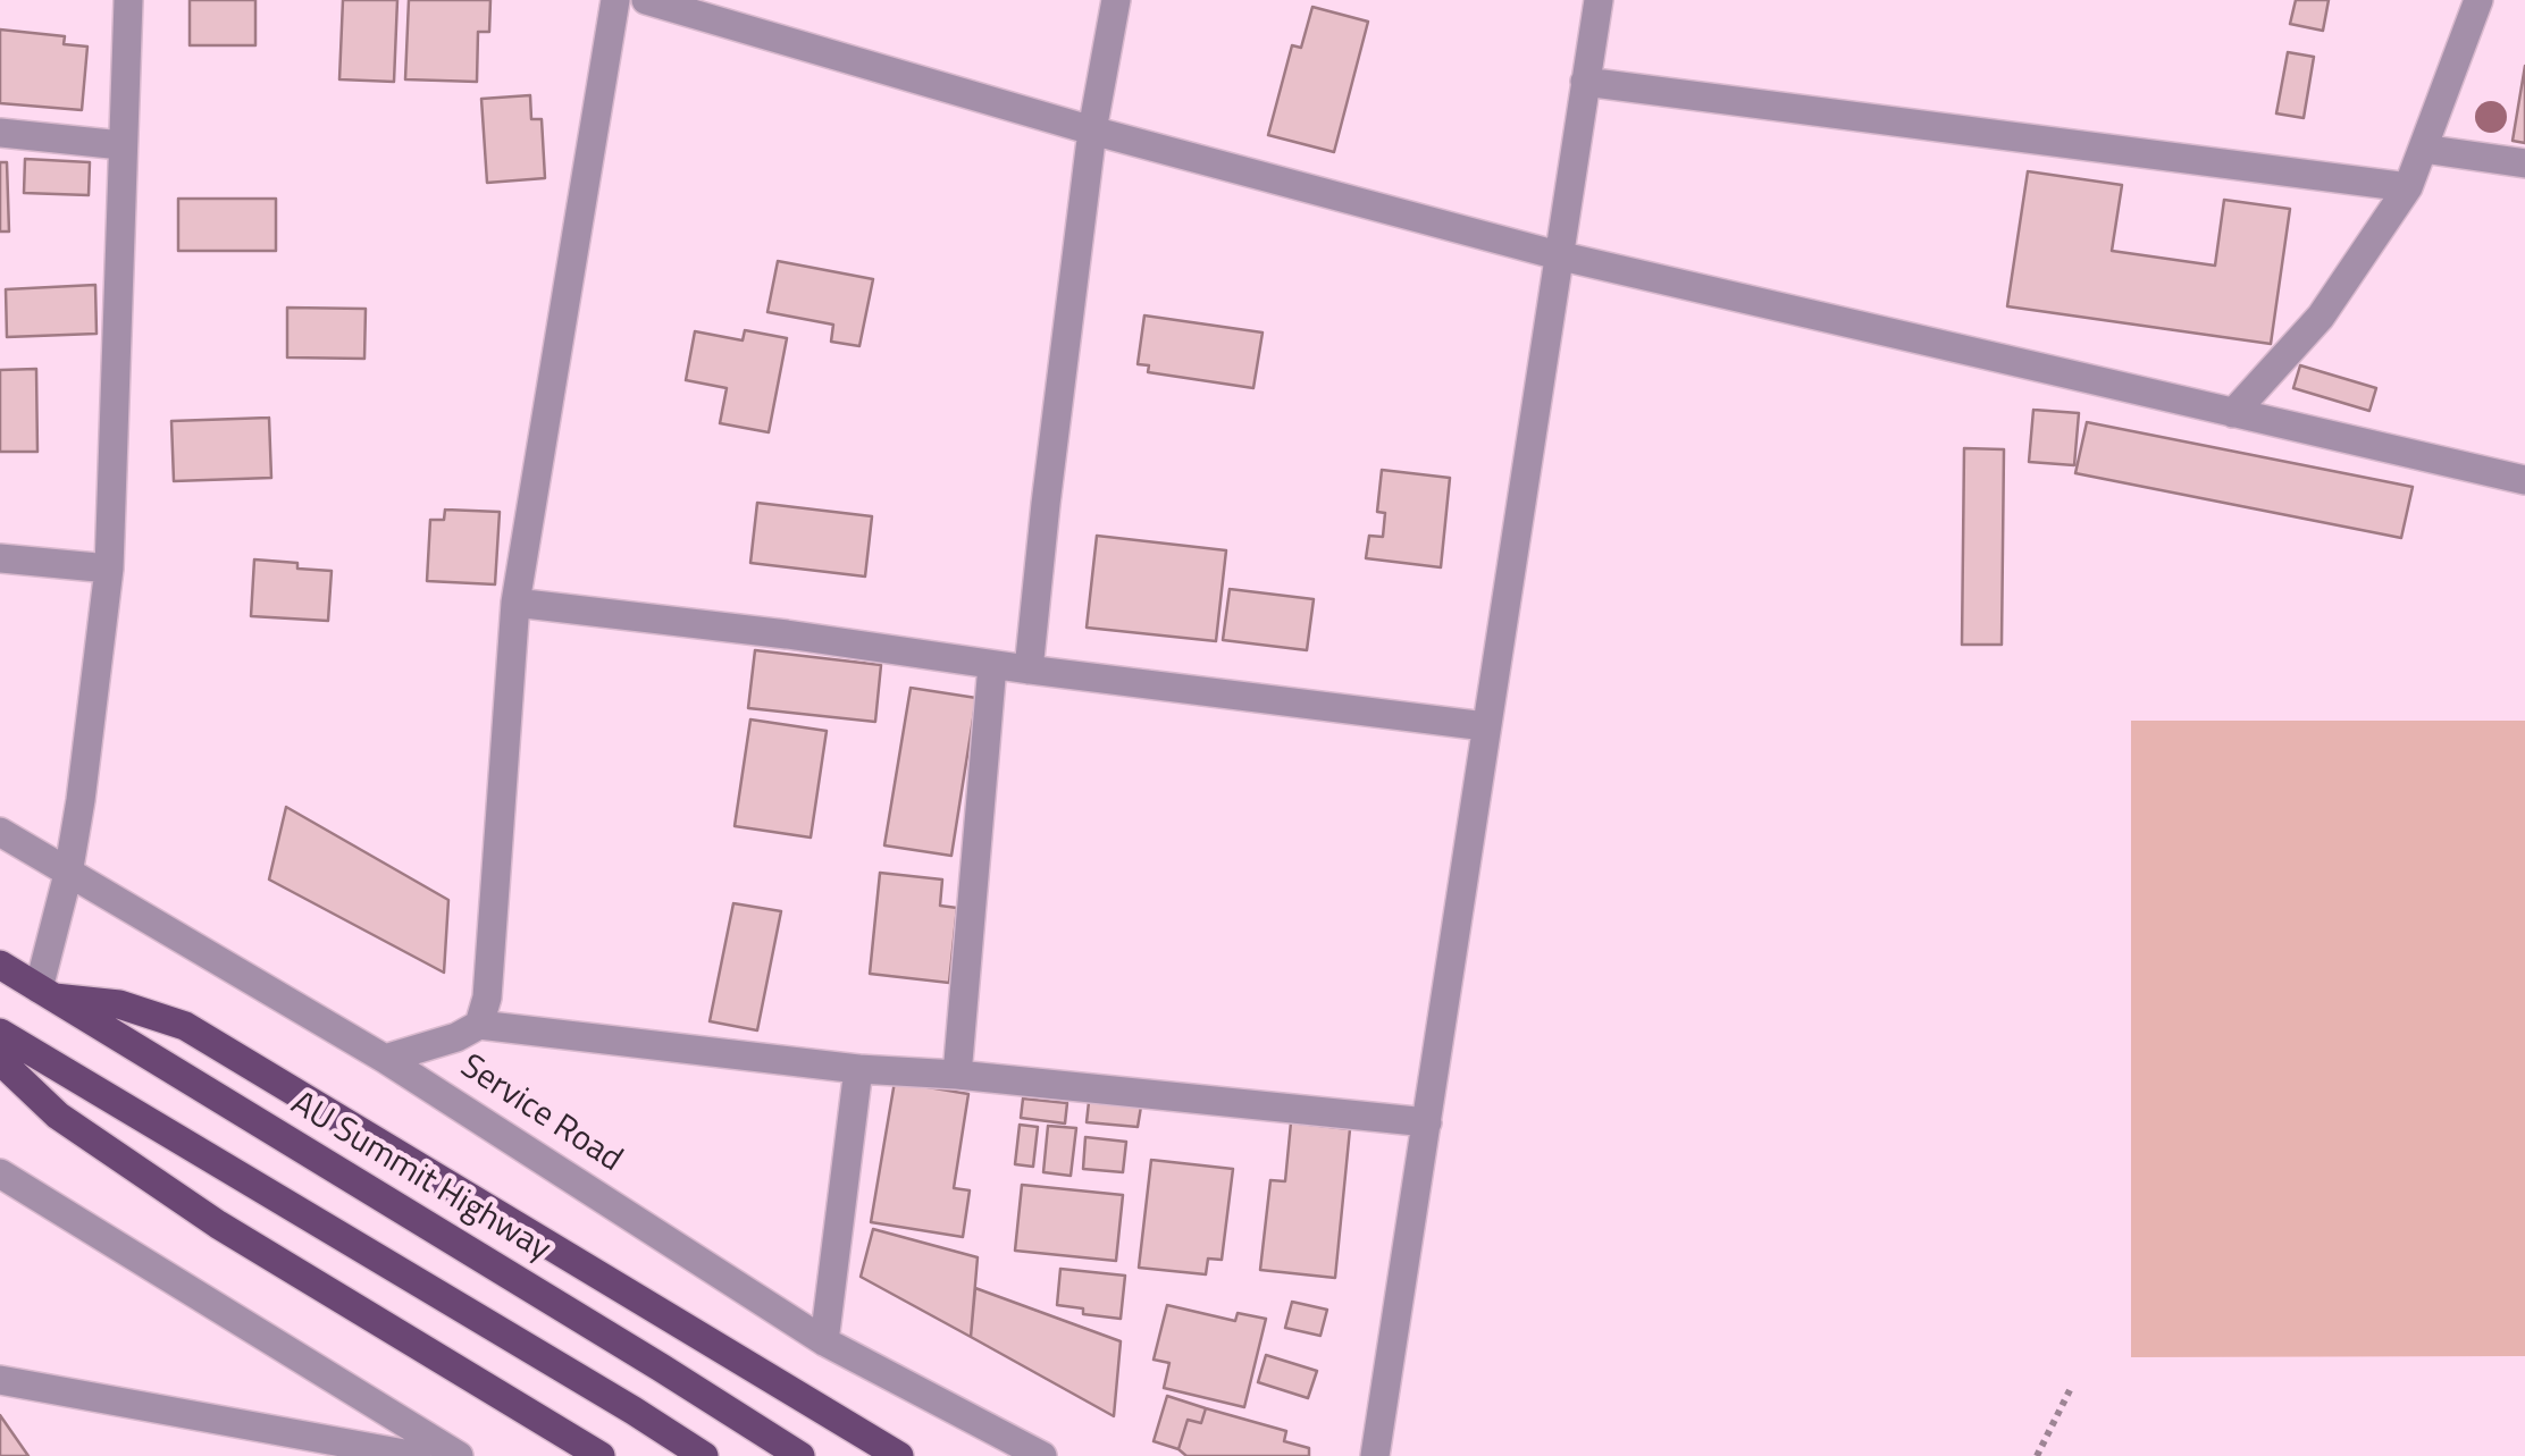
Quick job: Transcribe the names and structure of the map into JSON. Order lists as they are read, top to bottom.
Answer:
{
  "streets": {
    "main road": ["AU Summit Highway"],
    "street": ["Service Road"]
  }
}
